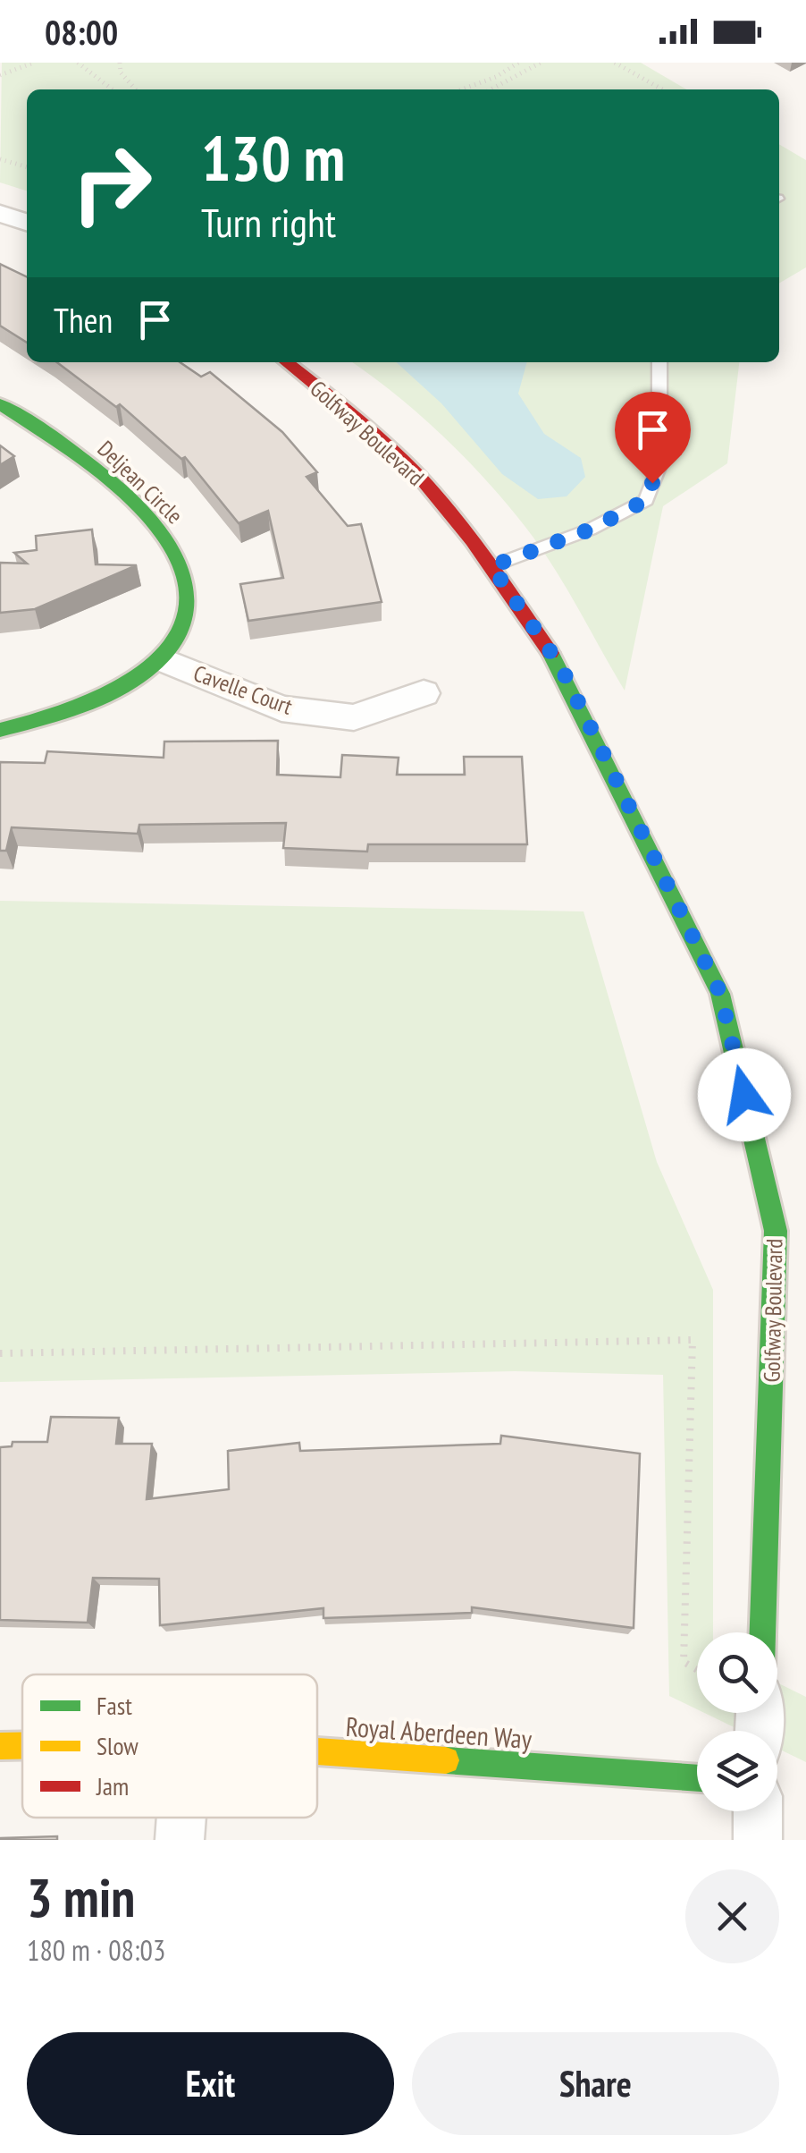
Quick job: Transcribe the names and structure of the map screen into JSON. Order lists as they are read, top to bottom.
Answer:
{
  "streets": {
    "street": [
      "Golfway Boulevard",
      "Deljean Circle",
      "Cavelle Court",
      "Royal Aberdeen Way"
    ]
  },
  "crossings": [
    ["Deljean Circle", "Cavelle Court"]
  ],
  "legend": ["Fast", "Slow", "Jam"],
  "page": {
    "status": "08:00",
    "turn": ["130 m", "Turn right"],
    "then": "Then",
    "heading": ["3 min", "180 m · 08:03"],
    "buttons": ["Exit", "Share"]
  }
}
